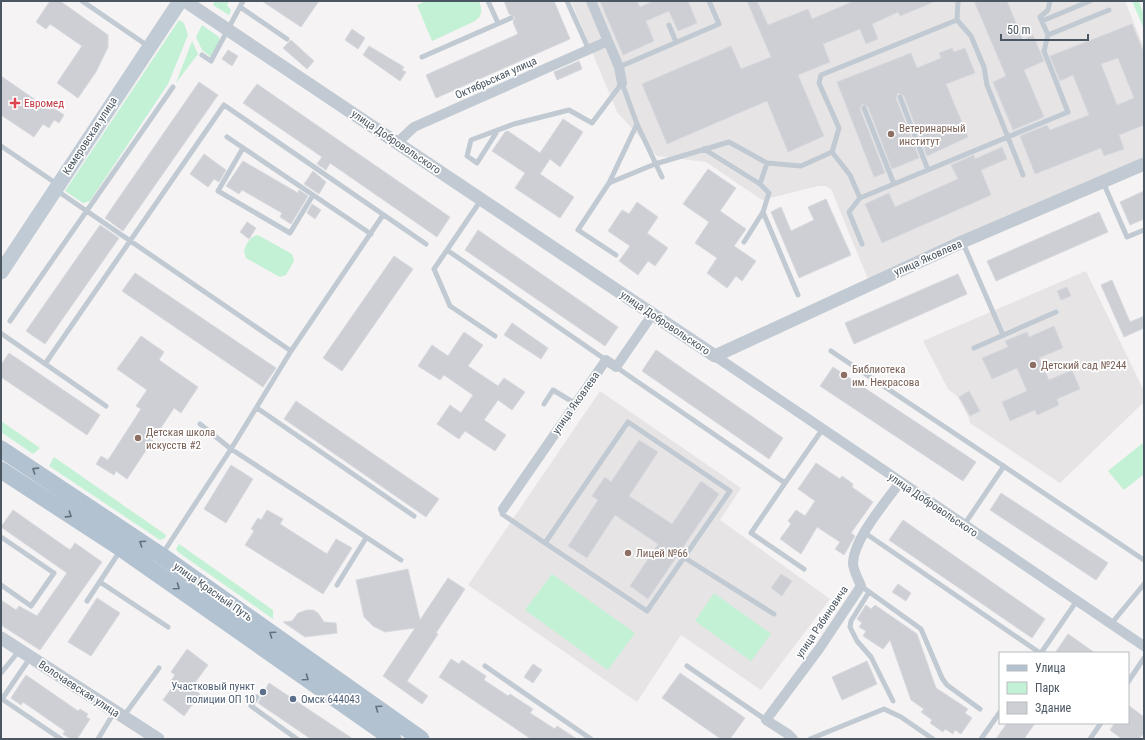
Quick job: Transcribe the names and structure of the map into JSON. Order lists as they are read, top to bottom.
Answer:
{
  "streets": {
    "main road": ["Кемеровская улица", "улица Красный Путь"],
    "street": [
      "Октябрьская улица",
      "улица Добровольского",
      "улица Яковлева",
      "улица Рабиновича",
      "Волочаевская улица"
    ]
  },
  "crossings": [
    ["Октябрьская улица", "улица Добровольского"],
    ["улица Добровольского", "улица Яковлева"],
    ["улица Добровольского", "улица Рабиновича"]
  ],
  "places": {
    "health": ["Евромед"],
    "other": [
      "Ветеринарный институт",
      "Детский сад №244",
      "Библиотека им. Некрасова",
      "Детская школа искусств #2",
      "Лицей №66",
      "Участковый пункт полиции ОП 10",
      "Омск 644043"
    ]
  },
  "legend": ["Улица", "Парк", "Здание"],
  "scale_bar": "50 m"
}
